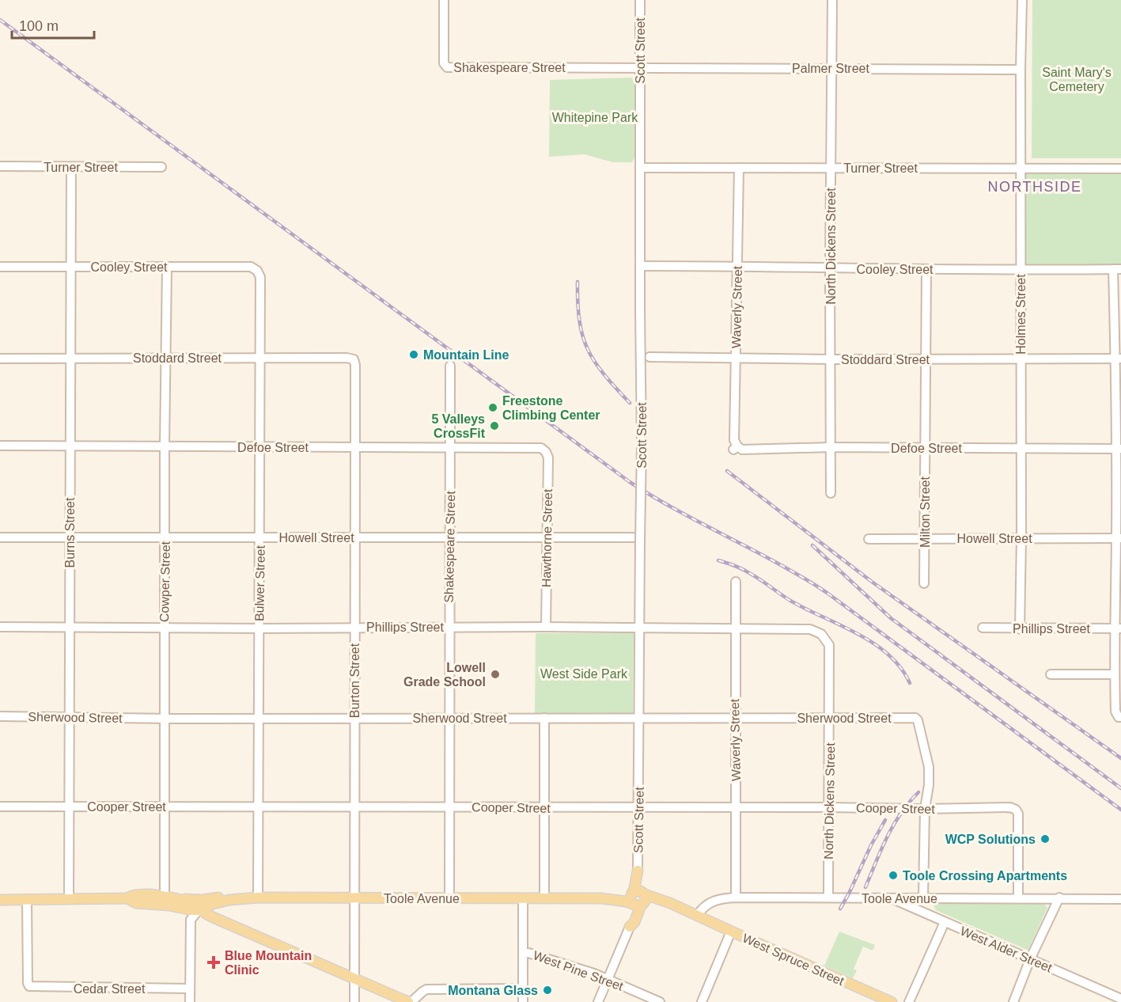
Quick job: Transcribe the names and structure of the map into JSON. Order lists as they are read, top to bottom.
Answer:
{
  "streets": {
    "main road": ["Toole Avenue", "West Spruce Street"],
    "street": [
      "Scott Street",
      "Shakespeare Street",
      "Palmer Street",
      "Turner Street",
      "North Dickens Street",
      "Cooley Street",
      "Waverly Street",
      "Holmes Street",
      "Stoddard Street",
      "Defoe Street",
      "Milton Street",
      "Burns Street",
      "Howell Street",
      "Hawthorne Street",
      "Cowper Street",
      "Bulwer Street",
      "Phillips Street",
      "Burton Street",
      "Sherwood Street",
      "Cooper Street",
      "West Alder Street",
      "West Pine Street",
      "Cedar Street"
    ]
  },
  "crossings": [
    ["Scott Street", "Shakespeare Street"],
    ["Scott Street", "Palmer Street"],
    ["Scott Street", "Turner Street"],
    ["Scott Street", "Cooley Street"],
    ["Scott Street", "Howell Street"],
    ["Scott Street", "Phillips Street"],
    ["Scott Street", "Sherwood Street"],
    ["Scott Street", "Cooper Street"],
    ["Shakespeare Street", "Palmer Street"],
    ["Shakespeare Street", "Defoe Street"],
    ["Shakespeare Street", "Howell Street"],
    ["Shakespeare Street", "Phillips Street"],
    ["Shakespeare Street", "Sherwood Street"],
    ["Shakespeare Street", "Cooper Street"],
    ["Shakespeare Street", "Toole Avenue"],
    ["Palmer Street", "North Dickens Street"],
    ["Palmer Street", "Holmes Street"],
    ["Turner Street", "North Dickens Street"],
    ["Turner Street", "Waverly Street"],
    ["Turner Street", "Holmes Street"],
    ["Turner Street", "Burns Street"],
    ["North Dickens Street", "Cooley Street"],
    ["North Dickens Street", "Stoddard Street"],
    ["North Dickens Street", "Defoe Street"],
    ["North Dickens Street", "Phillips Street"],
    ["North Dickens Street", "Sherwood Street"],
    ["North Dickens Street", "Cooper Street"],
    ["North Dickens Street", "Toole Avenue"],
    ["Cooley Street", "Waverly Street"],
    ["Cooley Street", "Holmes Street"],
    ["Cooley Street", "Milton Street"],
    ["Cooley Street", "Burns Street"],
    ["Cooley Street", "Cowper Street"],
    ["Cooley Street", "Bulwer Street"],
    ["Waverly Street", "Stoddard Street"],
    ["Waverly Street", "Defoe Street"],
    ["Waverly Street", "Phillips Street"],
    ["Waverly Street", "Sherwood Street"],
    ["Waverly Street", "Cooper Street"],
    ["Waverly Street", "Toole Avenue"],
    ["Holmes Street", "Stoddard Street"],
    ["Holmes Street", "Defoe Street"],
    ["Holmes Street", "Howell Street"],
    ["Holmes Street", "Phillips Street"],
    ["Stoddard Street", "Milton Street"],
    ["Stoddard Street", "Burns Street"],
    ["Stoddard Street", "Cowper Street"],
    ["Stoddard Street", "Bulwer Street"],
    ["Stoddard Street", "Burton Street"],
    ["Defoe Street", "Milton Street"],
    ["Defoe Street", "Burns Street"],
    ["Defoe Street", "Hawthorne Street"],
    ["Defoe Street", "Cowper Street"],
    ["Defoe Street", "Bulwer Street"],
    ["Defoe Street", "Burton Street"],
    ["Milton Street", "Howell Street"],
    ["Burns Street", "Howell Street"],
    ["Burns Street", "Phillips Street"],
    ["Burns Street", "Sherwood Street"],
    ["Burns Street", "Cooper Street"],
    ["Howell Street", "Hawthorne Street"],
    ["Howell Street", "Cowper Street"],
    ["Howell Street", "Bulwer Street"],
    ["Howell Street", "Burton Street"],
    ["Hawthorne Street", "Phillips Street"],
    ["Cowper Street", "Phillips Street"],
    ["Cowper Street", "Sherwood Street"],
    ["Cowper Street", "Cooper Street"],
    ["Cowper Street", "Toole Avenue"],
    ["Bulwer Street", "Phillips Street"],
    ["Bulwer Street", "Sherwood Street"],
    ["Bulwer Street", "Cooper Street"],
    ["Bulwer Street", "Toole Avenue"],
    ["Phillips Street", "Burton Street"],
    ["Burton Street", "Sherwood Street"],
    ["Burton Street", "Cooper Street"],
    ["Burton Street", "Toole Avenue"],
    ["Sherwood Street", "Cooper Street"],
    ["Cooper Street", "Toole Avenue"],
    ["Toole Avenue", "West Alder Street"],
    ["Toole Avenue", "West Spruce Street"]
  ],
  "districts": ["NORTHSIDE"],
  "parks": ["Saint Mary's Cemetery", "Whitepine Park", "West Side Park"],
  "places": {
    "other": [
      "Mountain Line",
      "Freestone Climbing Center",
      "5 Valleys CrossFit",
      "Lowell Grade School",
      "WCP Solutions",
      "Toole Crossing Apartments",
      "Montana Glass"
    ],
    "health": ["Blue Mountain Clinic"]
  },
  "scale_bar": "100 m"
}
